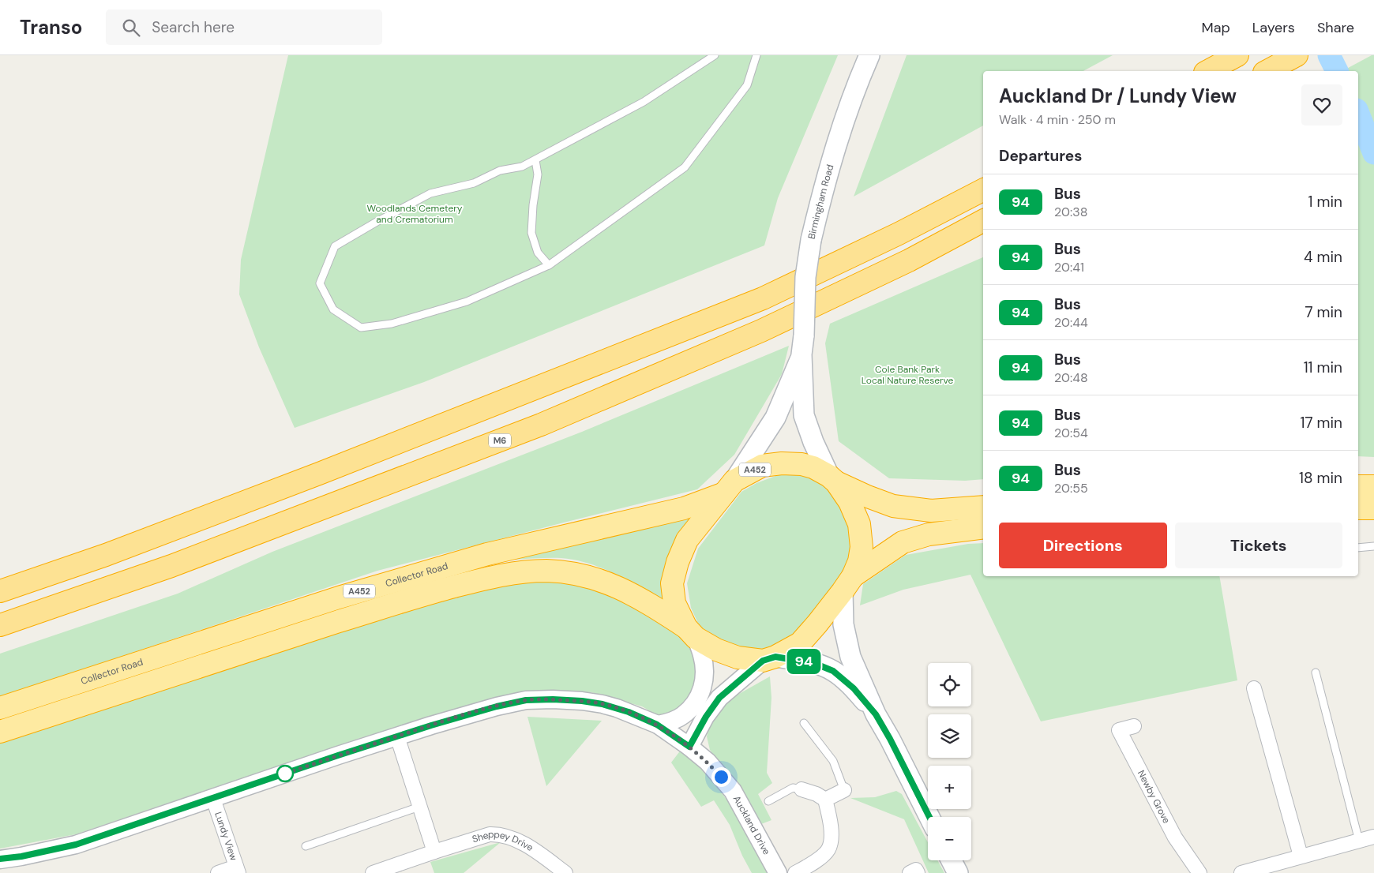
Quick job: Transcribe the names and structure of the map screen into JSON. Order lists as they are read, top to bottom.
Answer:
{
  "streets": {
    "highway": ["M6", "A452", "Collector Road"],
    "main road": ["Birmingham Road"],
    "street": [
      "Newby Grove",
      "Auckland Drive",
      "Lundy View",
      "Sheppey Drive"
    ]
  },
  "crossings": [
    ["Birmingham Road", "A452"],
    ["Birmingham Road", "Collector Road"],
    ["A452", "Collector Road"],
    ["Auckland Drive", "Lundy View"]
  ],
  "parks": ["Woodlands Cemetery and Crematorium", "Cole Bank Park Local Nature Reserve"],
  "lines": ["bus line 94"],
  "page": {
    "header": "Transo",
    "search": "Search here",
    "nav": ["Map", "Layers", "Share"],
    "on_map": "94",
    "heading": [
      ["Auckland Dr / Lundy View", "Walk · 4 min · 250 m"],
      "Departures"
    ],
    "list": [
      {
        "mark": "94",
        "name": "Bus",
        "note": "20:38",
        "value": "1 min"
      },
      {
        "mark": "94",
        "name": "Bus",
        "note": "20:41",
        "value": "4 min"
      },
      {
        "mark": "94",
        "name": "Bus",
        "note": "20:44",
        "value": "7 min"
      },
      {
        "mark": "94",
        "name": "Bus",
        "note": "20:48",
        "value": "11 min"
      },
      {
        "mark": "94",
        "name": "Bus",
        "note": "20:54",
        "value": "17 min"
      },
      {
        "mark": "94",
        "name": "Bus",
        "note": "20:55",
        "value": "18 min"
      }
    ],
    "buttons": ["Directions", "Tickets"],
    "map_buttons": ["+", "−"]
  }
}
